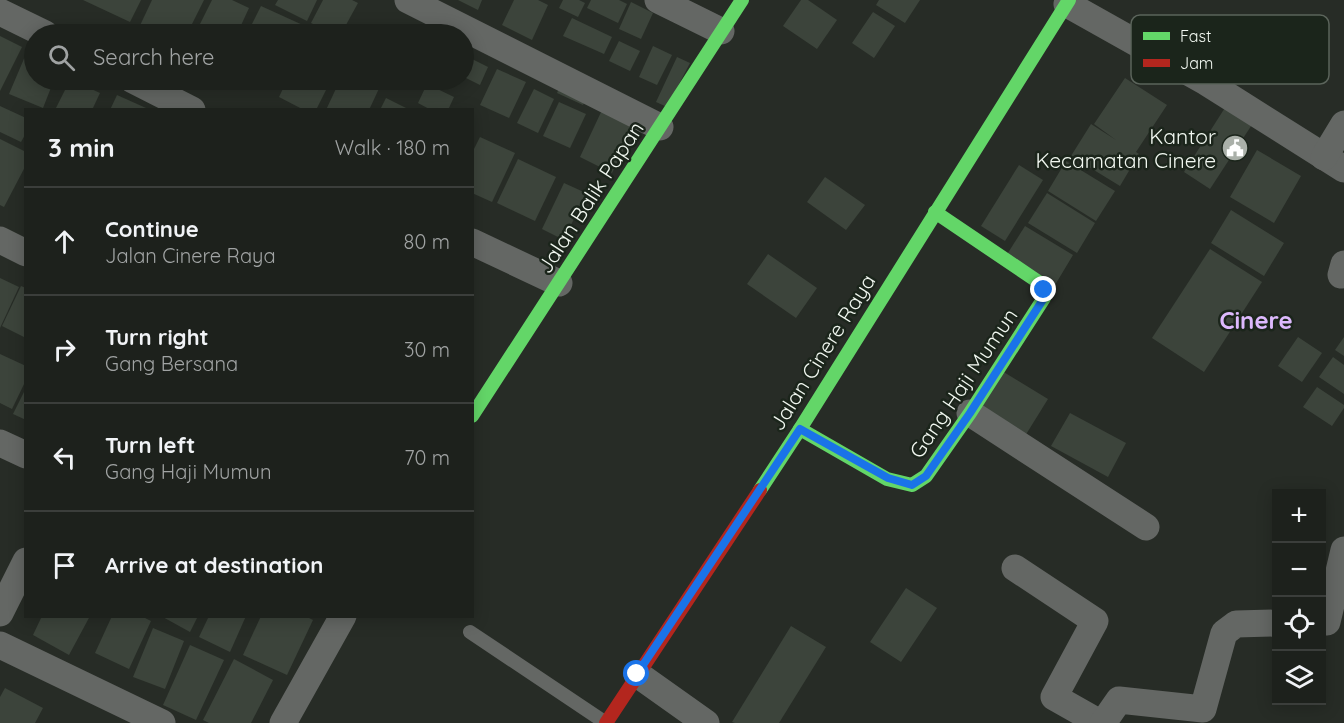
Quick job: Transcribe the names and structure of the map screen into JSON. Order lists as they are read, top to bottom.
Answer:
{
  "streets": {
    "street": ["Jalan Balik Papan", "Jalan Cinere Raya", "Gang Haji Mumun"]
  },
  "crossings": [
    ["Jalan Cinere Raya", "Gang Haji Mumun"]
  ],
  "districts": ["Cinere"],
  "places": {
    "public building": ["Kantor Kecamatan Cinere"]
  },
  "legend": ["Fast", "Jam"],
  "page": {
    "search": "Search here",
    "heading": ["3 min", "Walk · 180 m"],
    "list": [
      ["Continue", "Jalan Cinere Raya", "80 m"],
      ["Turn right", "Gang Bersana", "30 m"],
      ["Turn left", "Gang Haji Mumun", "70 m"],
      "Arrive at destination"
    ],
    "map_buttons": ["+", "−"]
  }
}
